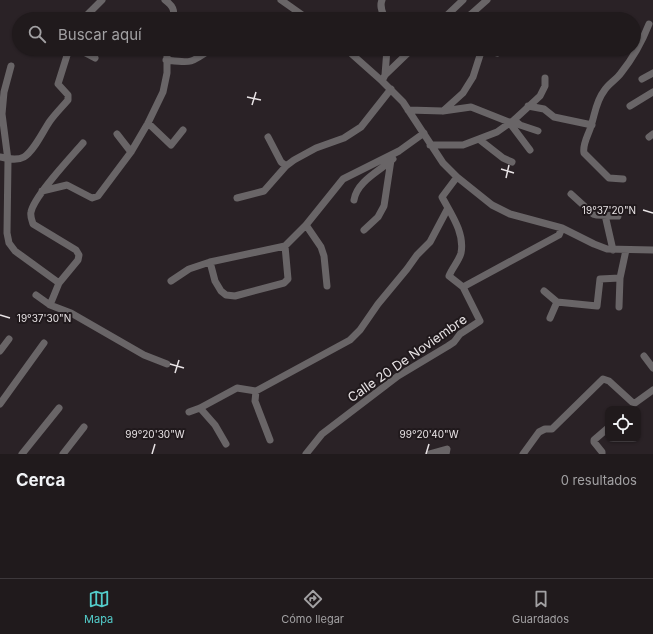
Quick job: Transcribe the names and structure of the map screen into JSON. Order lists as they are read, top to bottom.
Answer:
{
  "streets": {
    "street": ["Calle 20 De Noviembre"]
  },
  "page": {
    "search": "Buscar aquí",
    "heading": ["Cerca", "0 resultados"],
    "nav": ["Mapa", "Cómo llegar", "Guardados"]
  },
  "coordinates": [
    "19°37'20\"N",
    "19°37'30\"N",
    "99°20'30\"W",
    "99°20'40\"W"
  ]
}
